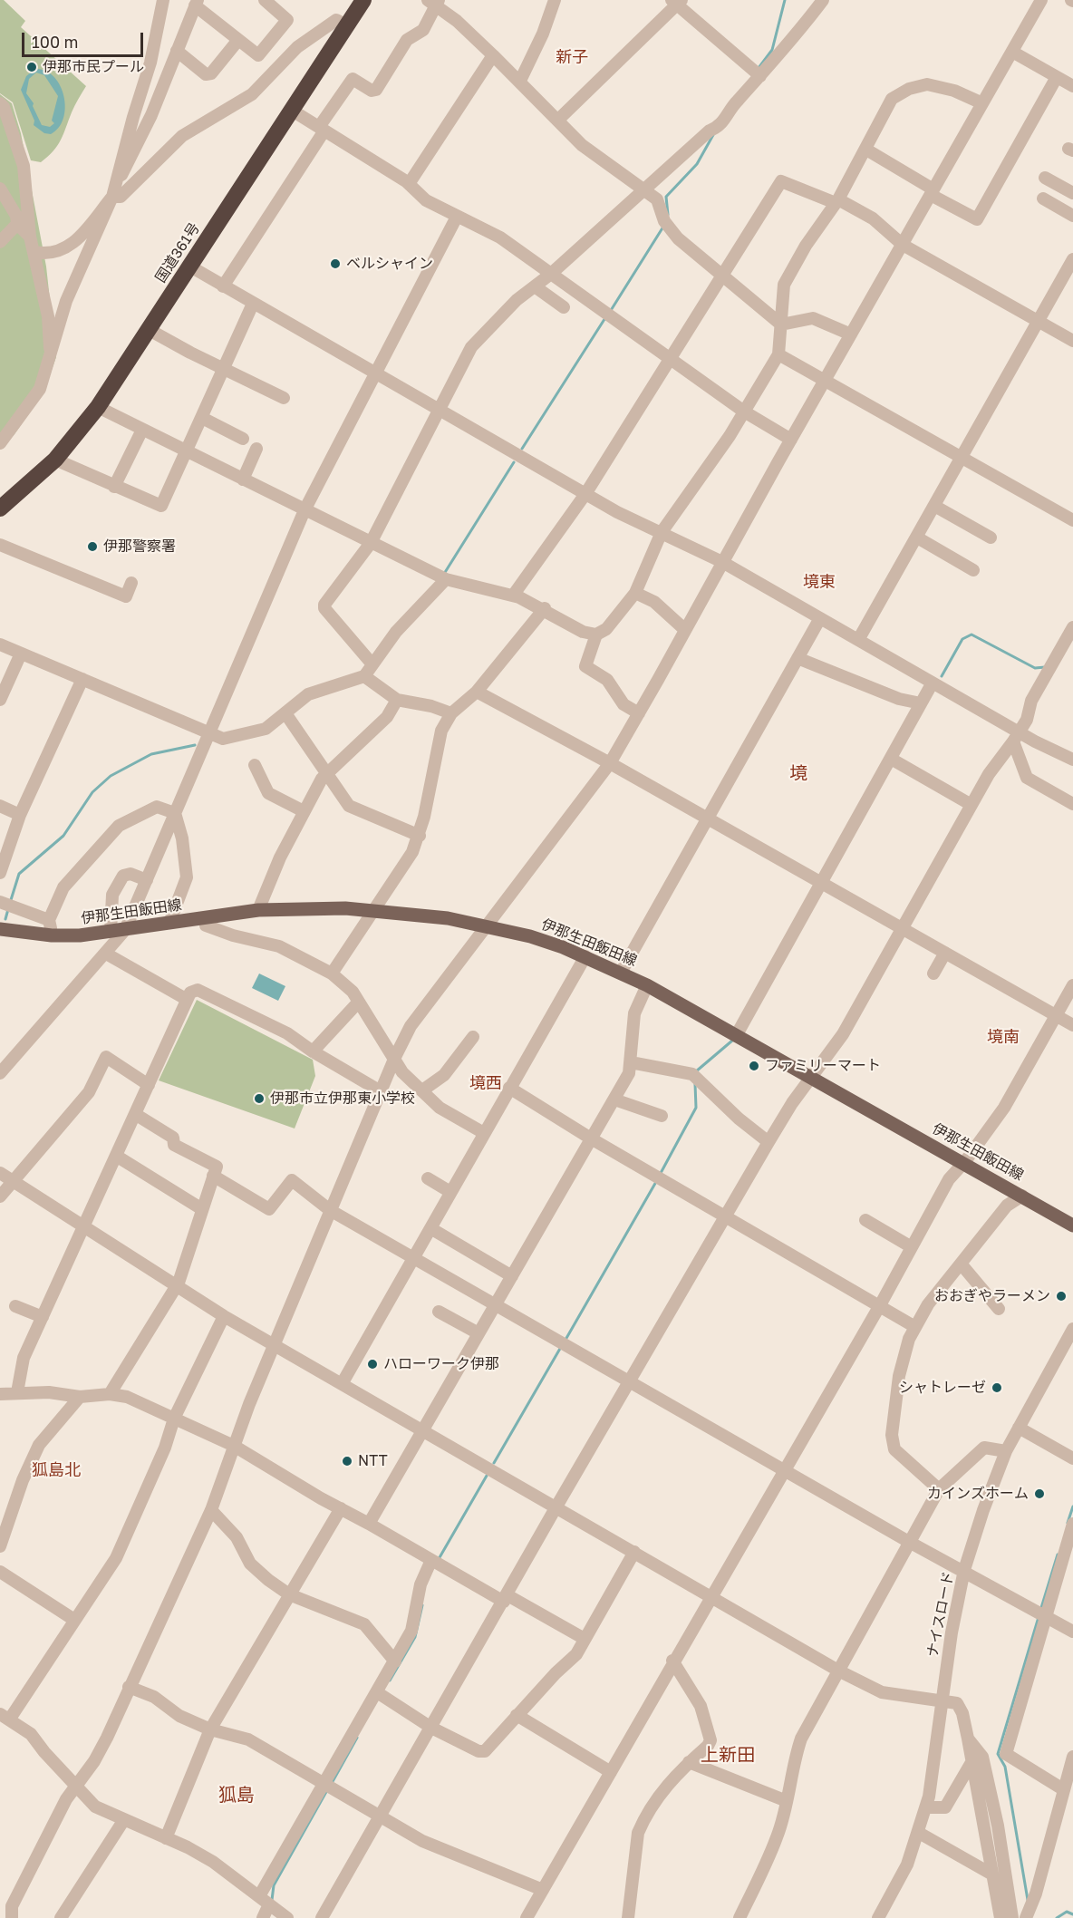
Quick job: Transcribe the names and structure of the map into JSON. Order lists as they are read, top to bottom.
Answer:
{
  "streets": {
    "highway": ["国道361号"],
    "main road": ["伊那生田飯田線"],
    "street": ["ナイスロード"]
  },
  "districts": [
    "新子",
    "境東",
    "境",
    "境南",
    "境西",
    "狐島北",
    "上新田",
    "狐島"
  ],
  "places": [
    "伊那市民プール",
    "ベルシャイン",
    "伊那警察署",
    "ファミリーマート",
    "伊那市立伊那東小学校",
    "おおぎやラーメン",
    "ハローワーク伊那",
    "シャトレーゼ",
    "NTT",
    "カインズホーム"
  ],
  "scale_bar": "100 m"
}
